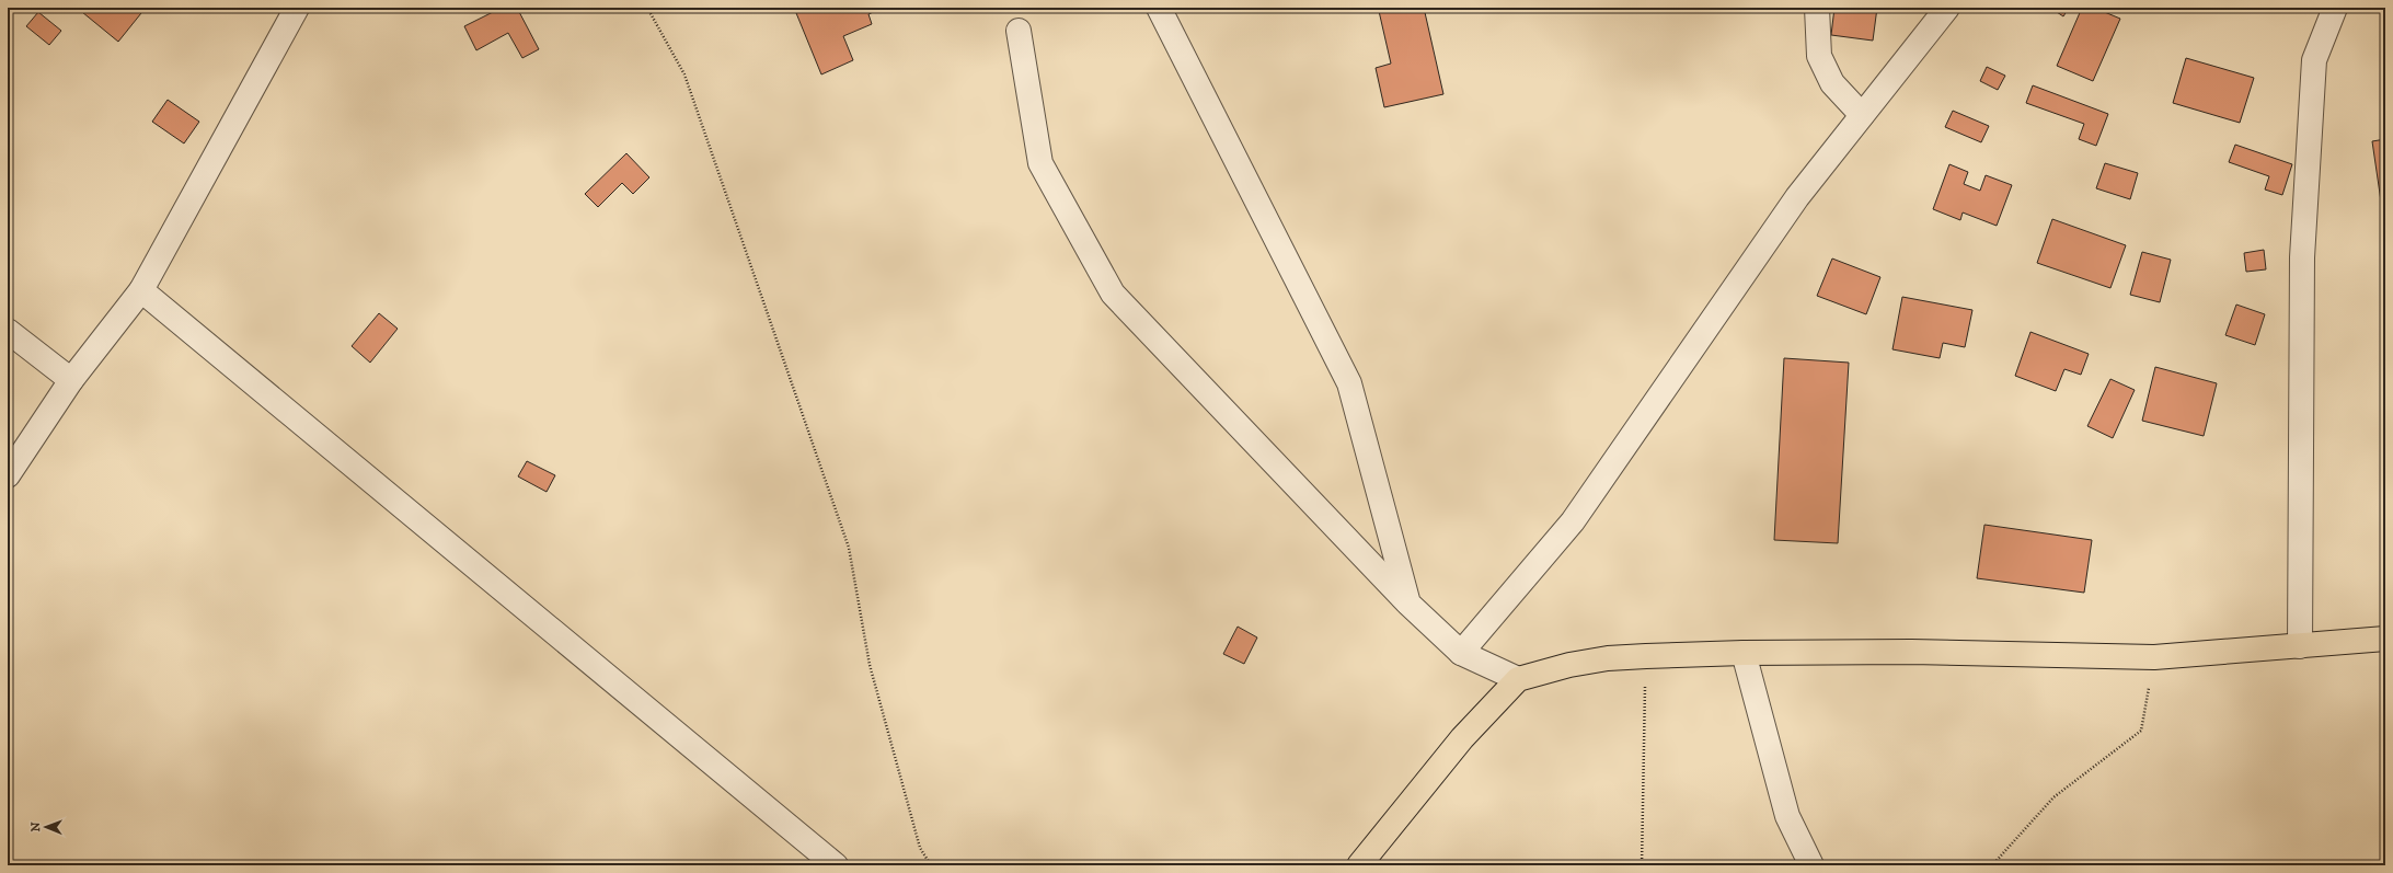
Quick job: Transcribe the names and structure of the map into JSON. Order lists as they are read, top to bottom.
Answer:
{
  "north": "left"
}
